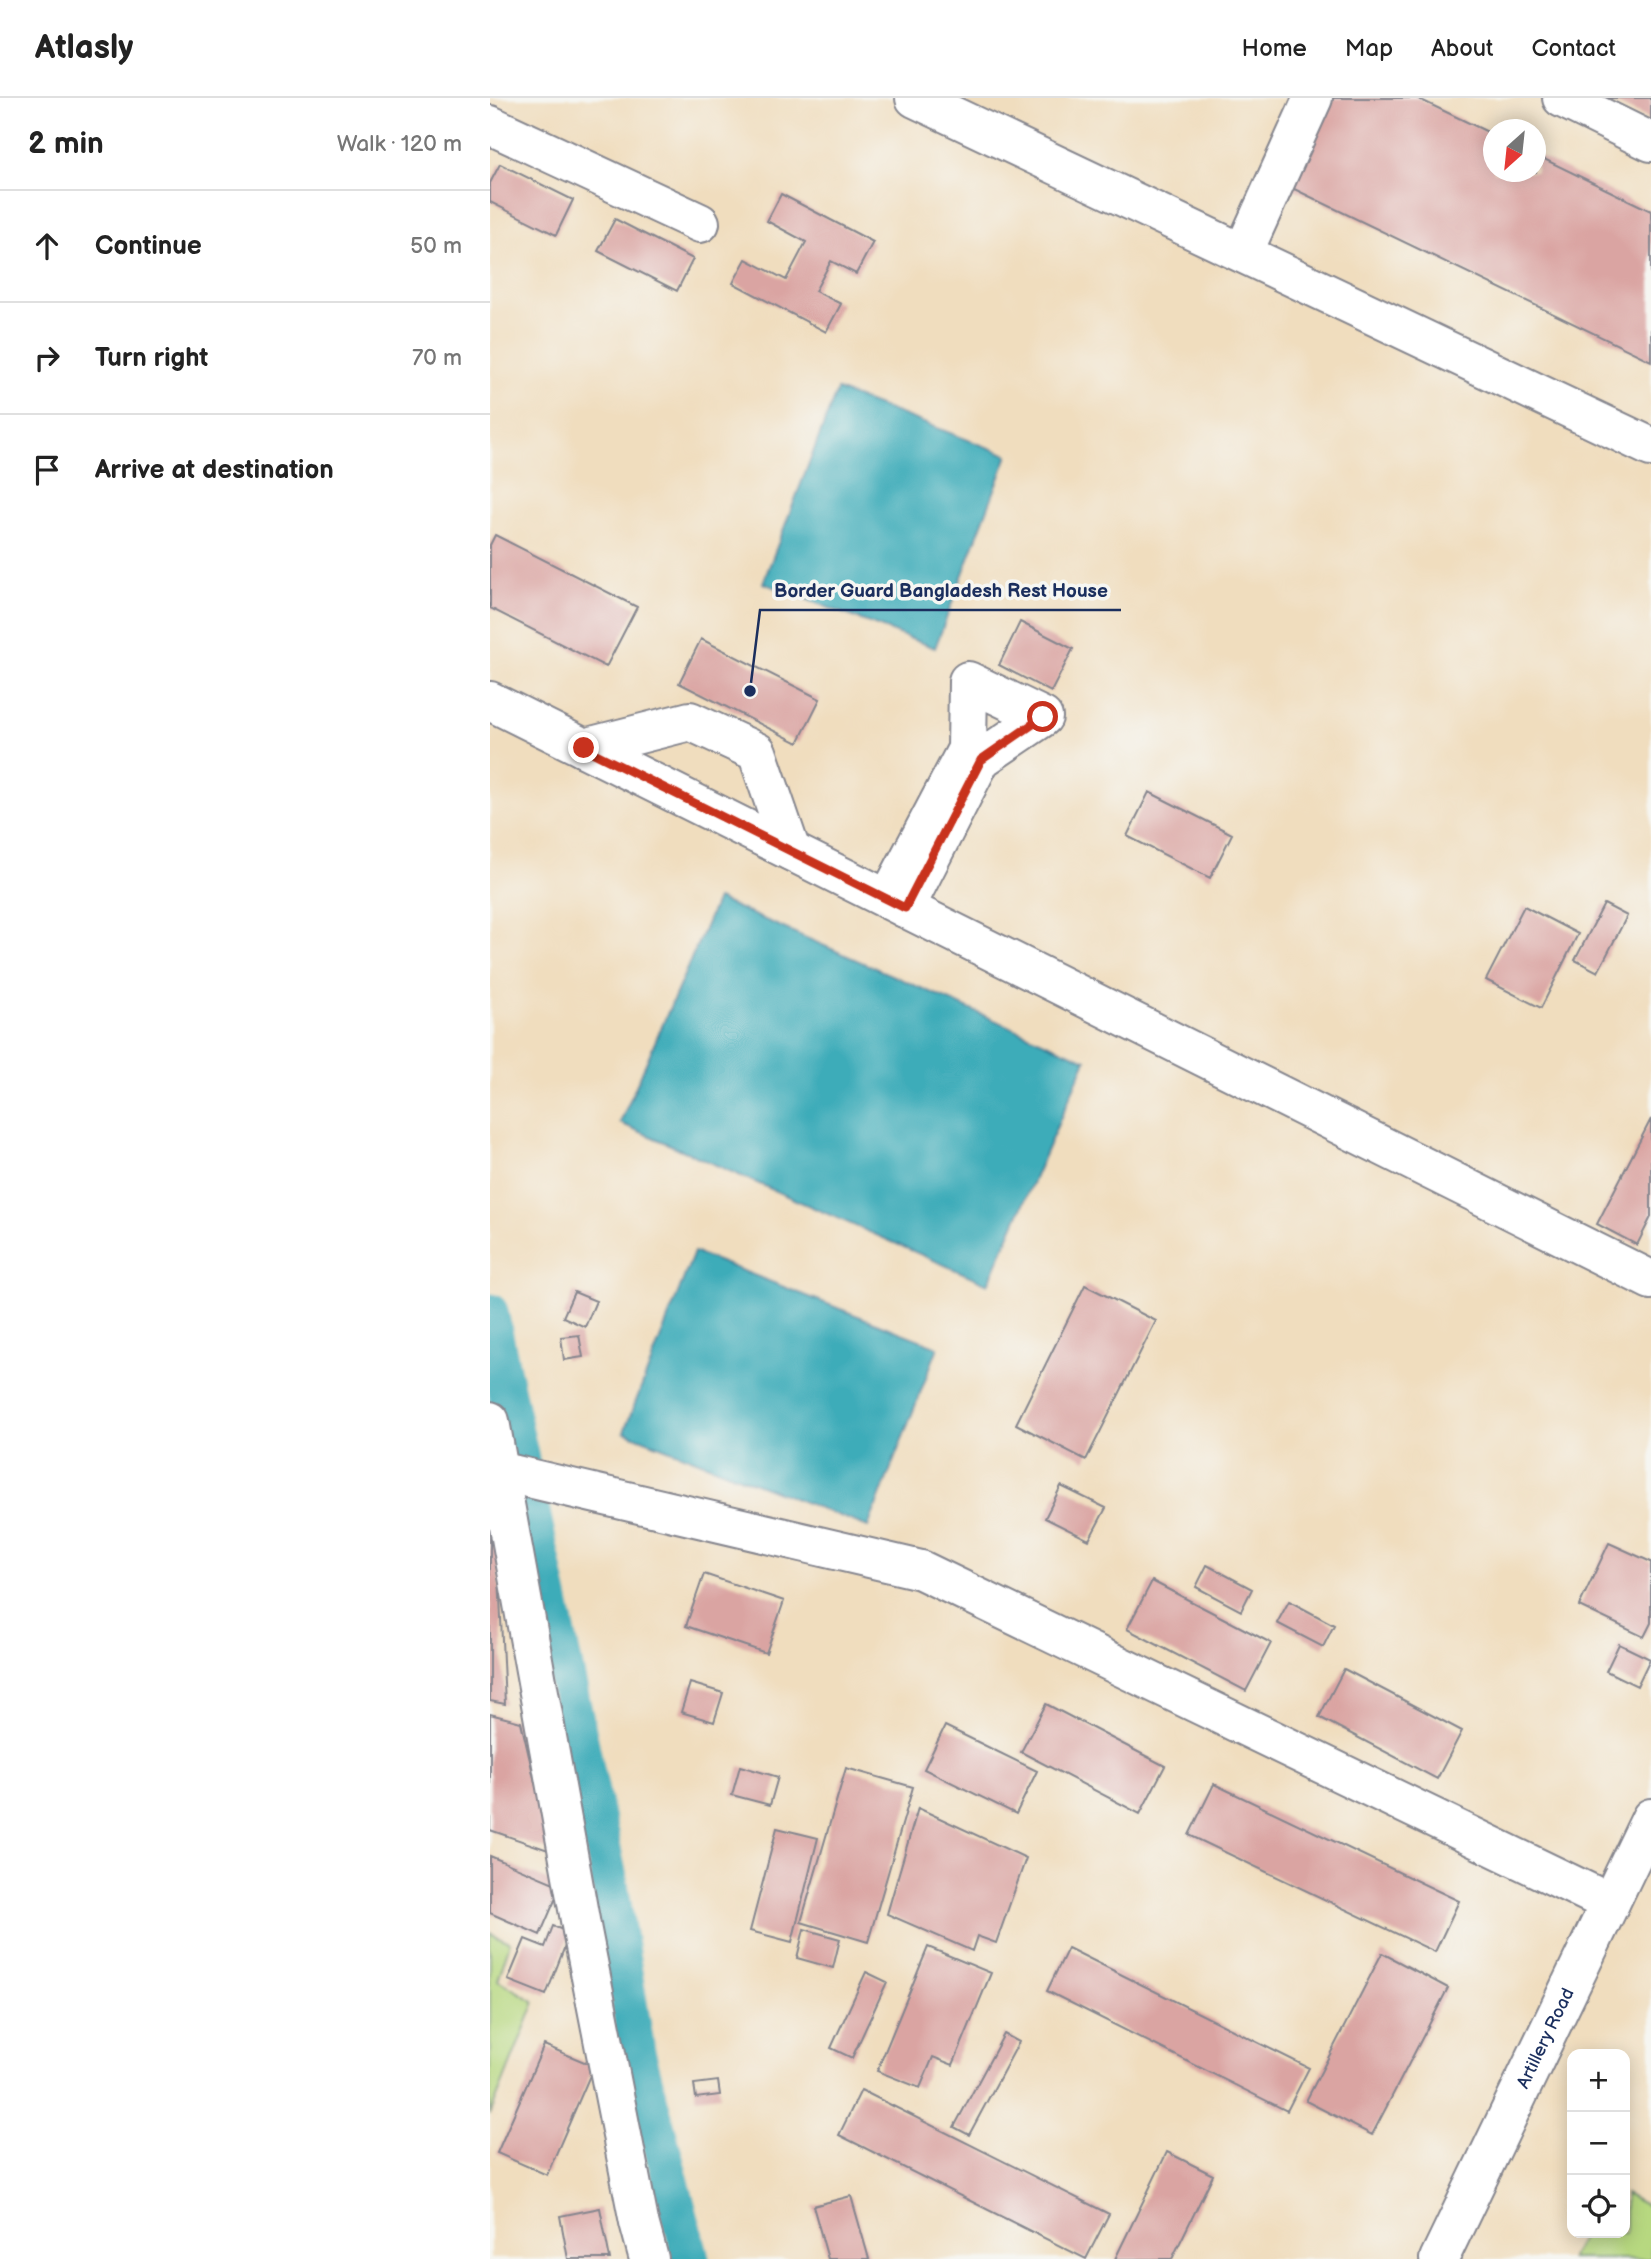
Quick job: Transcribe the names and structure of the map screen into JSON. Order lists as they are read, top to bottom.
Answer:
{
  "streets": {
    "street": ["Artillery Road"]
  },
  "places": ["Border Guard Bangladesh Rest House"],
  "north": "bottom left",
  "page": {
    "header": "Atlasly",
    "nav": [
      "Home",
      "Map",
      "About",
      "Contact"
    ],
    "heading": ["2 min", "Walk · 120 m"],
    "list": [
      ["Continue", "50 m"],
      ["Turn right", "70 m"],
      "Arrive at destination"
    ],
    "map_buttons": ["+", "−"]
  }
}
